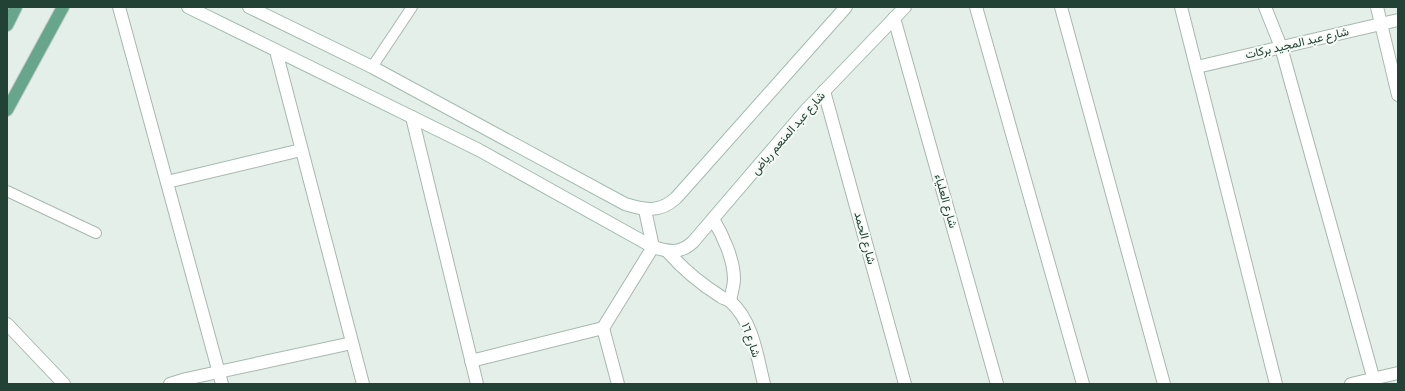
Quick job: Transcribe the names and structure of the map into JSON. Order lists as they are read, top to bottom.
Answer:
{
  "streets": {
    "street": [
      "شارع عبد المجيد بركات",
      "شارع عبد المنعم رياض",
      "شارع العلياء",
      "شارع الحمد",
      "شارع ١٦"
    ]
  },
  "crossings": [
    ["شارع عبد المنعم رياض", "شارع العلياء"],
    ["شارع عبد المنعم رياض", "شارع الحمد"],
    ["شارع عبد المنعم رياض", "شارع ١٦"]
  ]
}
